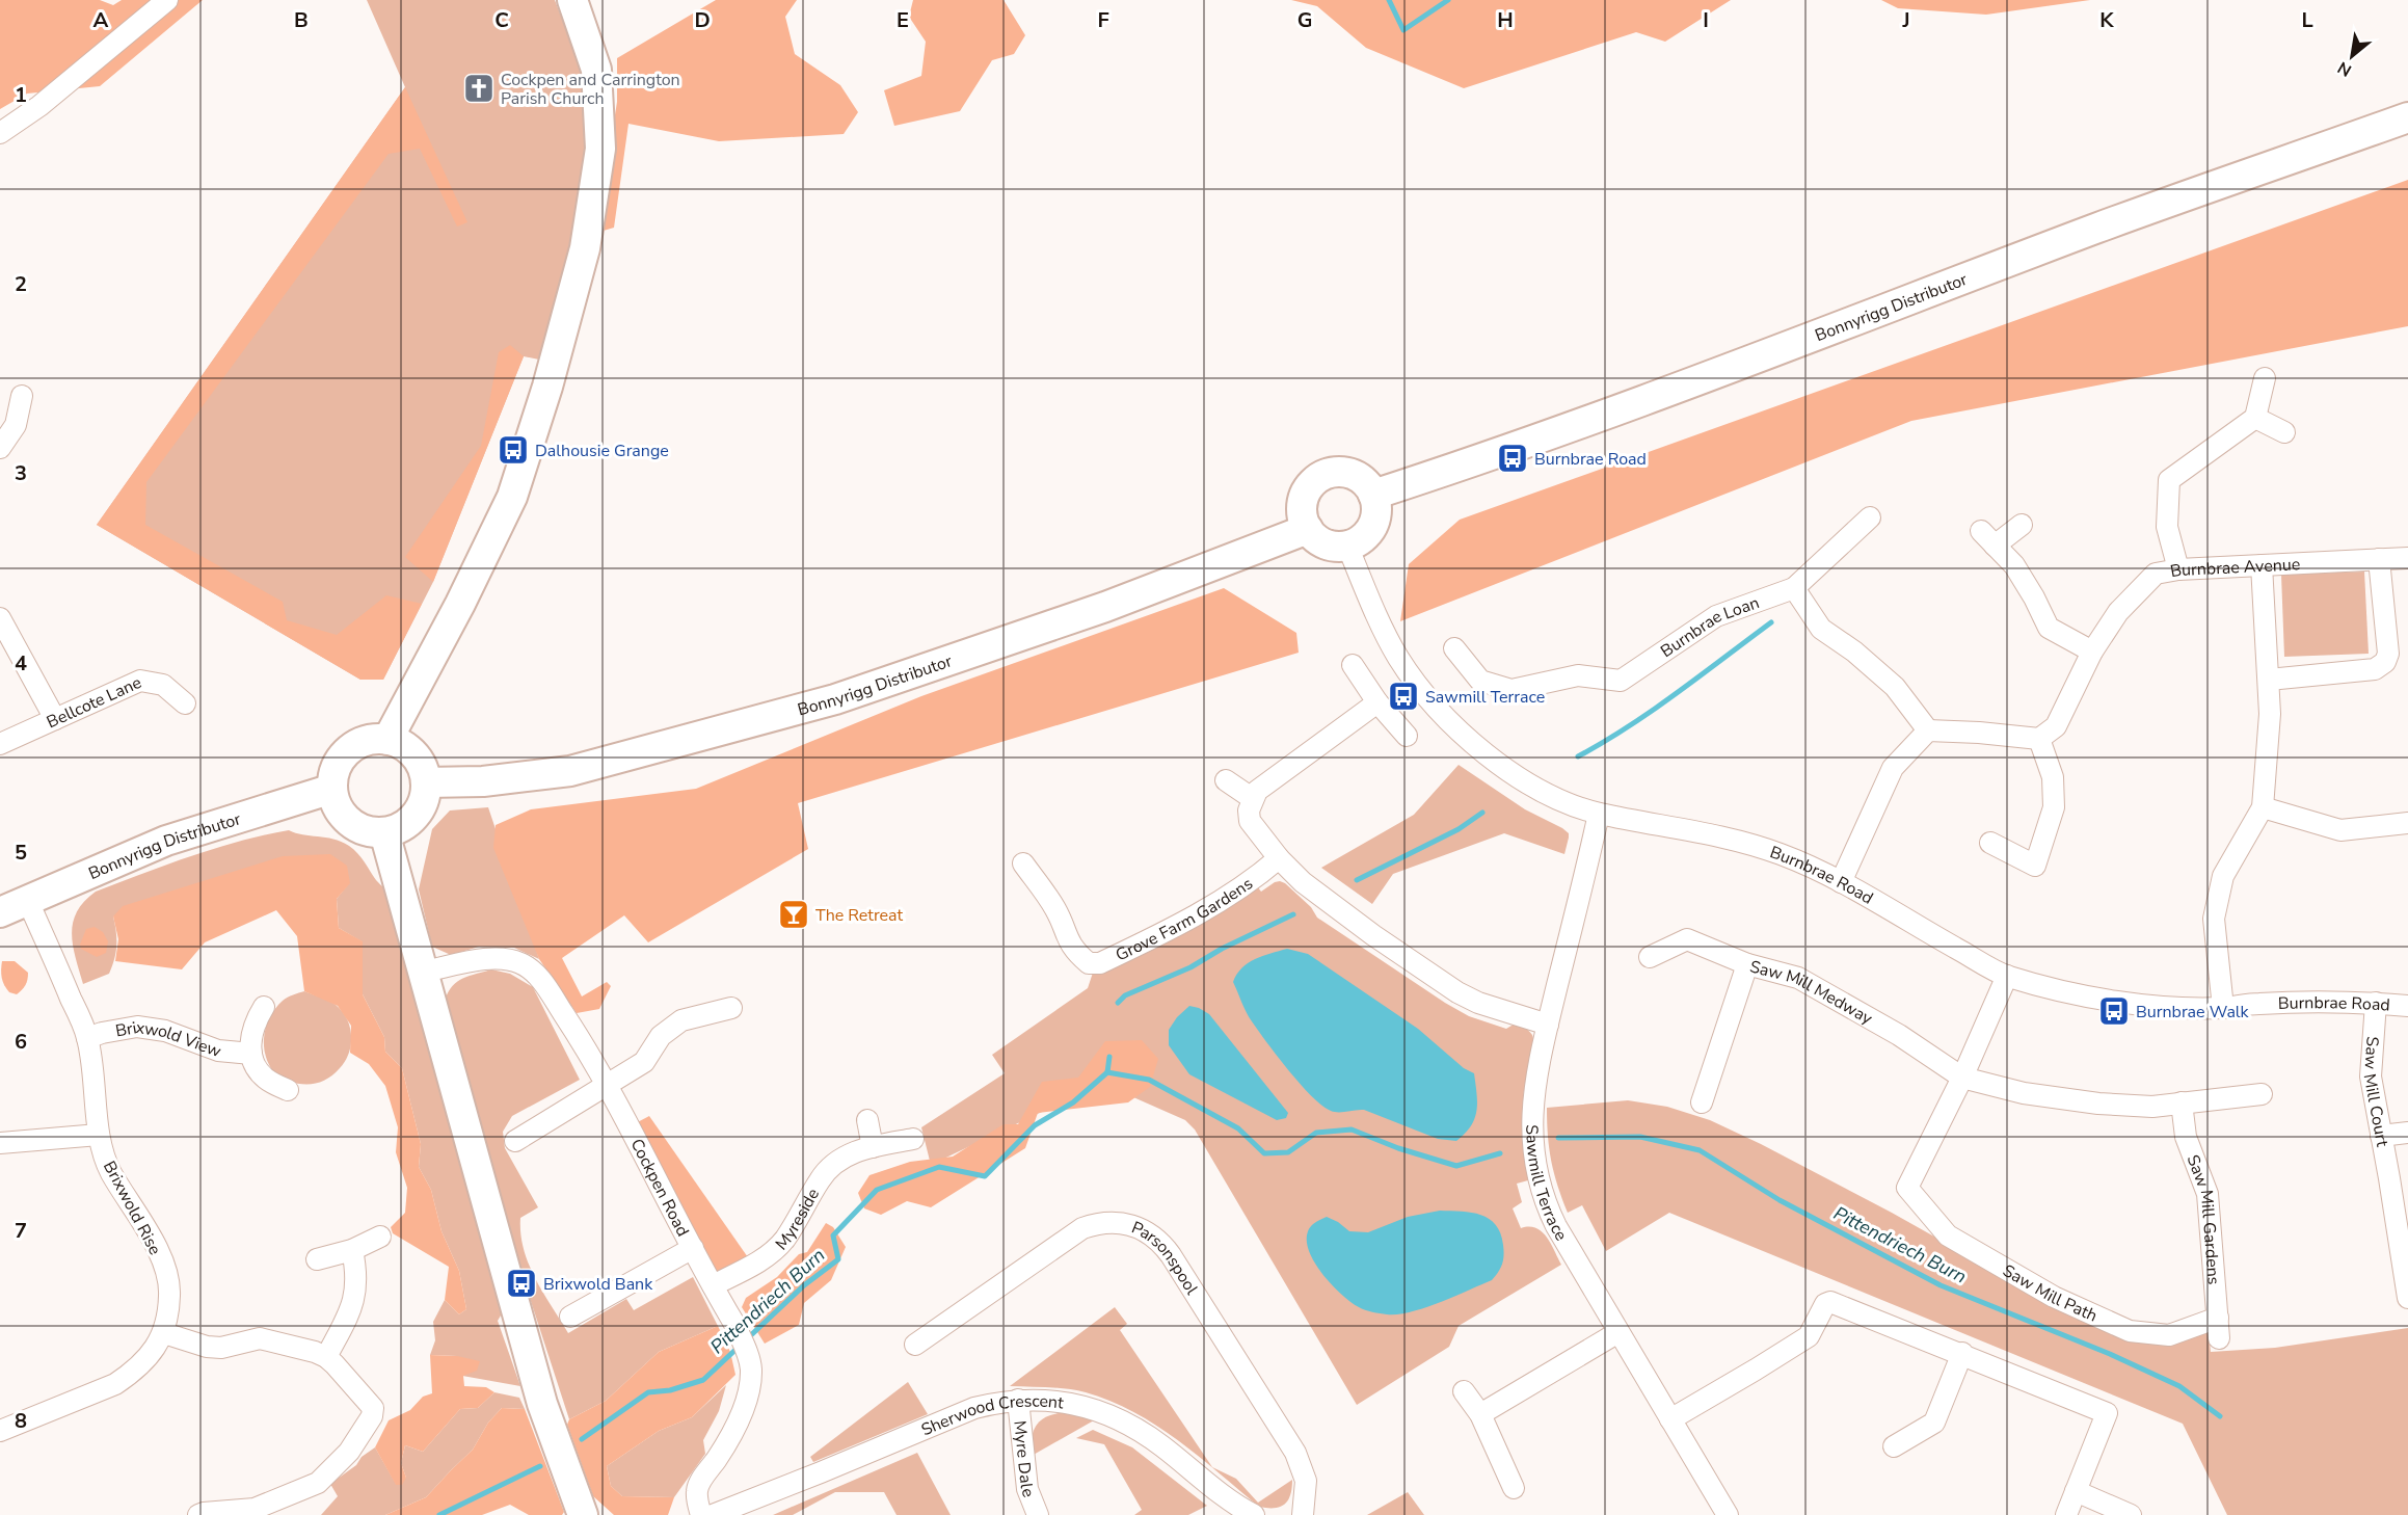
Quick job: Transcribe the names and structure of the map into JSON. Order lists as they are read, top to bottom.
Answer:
{
  "streets": {
    "main road": ["Bonnyrigg Distributor"],
    "street": [
      "Burnbrae Avenue",
      "Burnbrae Loan",
      "Bellcote Lane",
      "Burnbrae Road",
      "Grove Farm Gardens",
      "Saw Mill Medway",
      "Brixwold View",
      "Saw Mill Court",
      "Sawmill Terrace",
      "Cockpen Road",
      "Brixwold Rise",
      "Myreside",
      "Saw Mill Gardens",
      "Parsonspool",
      "Saw Mill Path",
      "Sherwood Crescent",
      "Myre Dale"
    ]
  },
  "crossings": [
    ["Bonnyrigg Distributor", "Burnbrae Road"],
    ["Bonnyrigg Distributor", "Brixwold Rise"],
    ["Burnbrae Road", "Saw Mill Court"],
    ["Burnbrae Road", "Sawmill Terrace"],
    ["Saw Mill Medway", "Saw Mill Gardens"],
    ["Saw Mill Medway", "Saw Mill Path"],
    ["Brixwold View", "Brixwold Rise"],
    ["Cockpen Road", "Myreside"],
    ["Saw Mill Gardens", "Saw Mill Path"],
    ["Sherwood Crescent", "Myre Dale"]
  ],
  "water": ["Pittendriech Burn"],
  "places": {
    "church": ["Cockpen and Carrington Parish Church"],
    "bus stop": [
      "Dalhousie Grange",
      "Burnbrae Road",
      "Sawmill Terrace",
      "Burnbrae Walk",
      "Brixwold Bank"
    ],
    "bar": ["The Retreat"]
  },
  "north": "bottom left",
  "grid": {
    "columns": [
      "A",
      "B",
      "C",
      "D",
      "E",
      "F",
      "G",
      "H",
      "I",
      "J",
      "K",
      "L"
    ],
    "rows": [
      "1",
      "2",
      "3",
      "4",
      "5",
      "6",
      "7",
      "8"
    ]
  }
}
